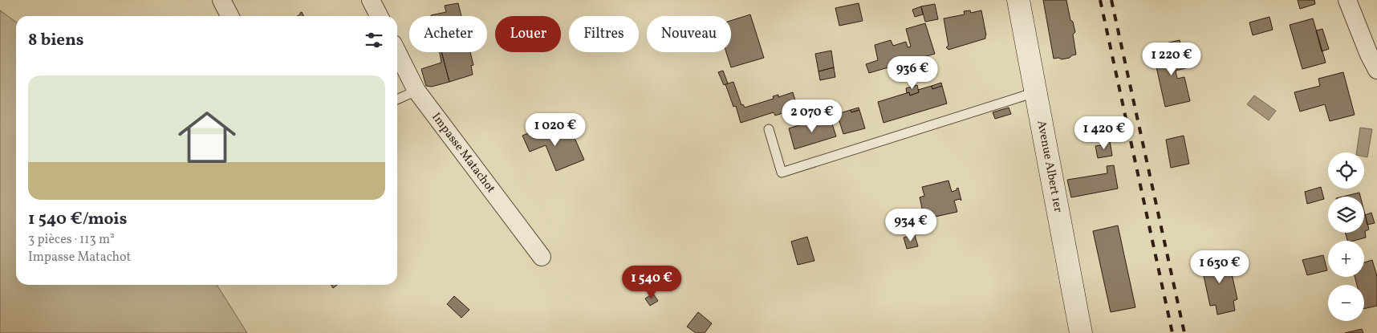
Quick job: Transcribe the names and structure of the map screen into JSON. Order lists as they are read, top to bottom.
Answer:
{
  "streets": {
    "main road": ["Avenue Albert 1er"],
    "street": ["Impasse Matachot"]
  },
  "page": {
    "chip": [
      "Acheter",
      "Louer",
      "Filtres",
      "Nouveau"
    ],
    "heading": "8 biens",
    "price": [
      "1 220 €",
      "936 €",
      "2 070 €",
      "1 020 €",
      "1 420 €",
      "934 €",
      "1 630 €",
      "1 540 €"
    ],
    "list": [
      {
        "name": "1 540 €/mois",
        "note": "3 pièces · 113 m² · Impasse Matachot"
      }
    ],
    "map_buttons": ["+", "−"]
  }
}
